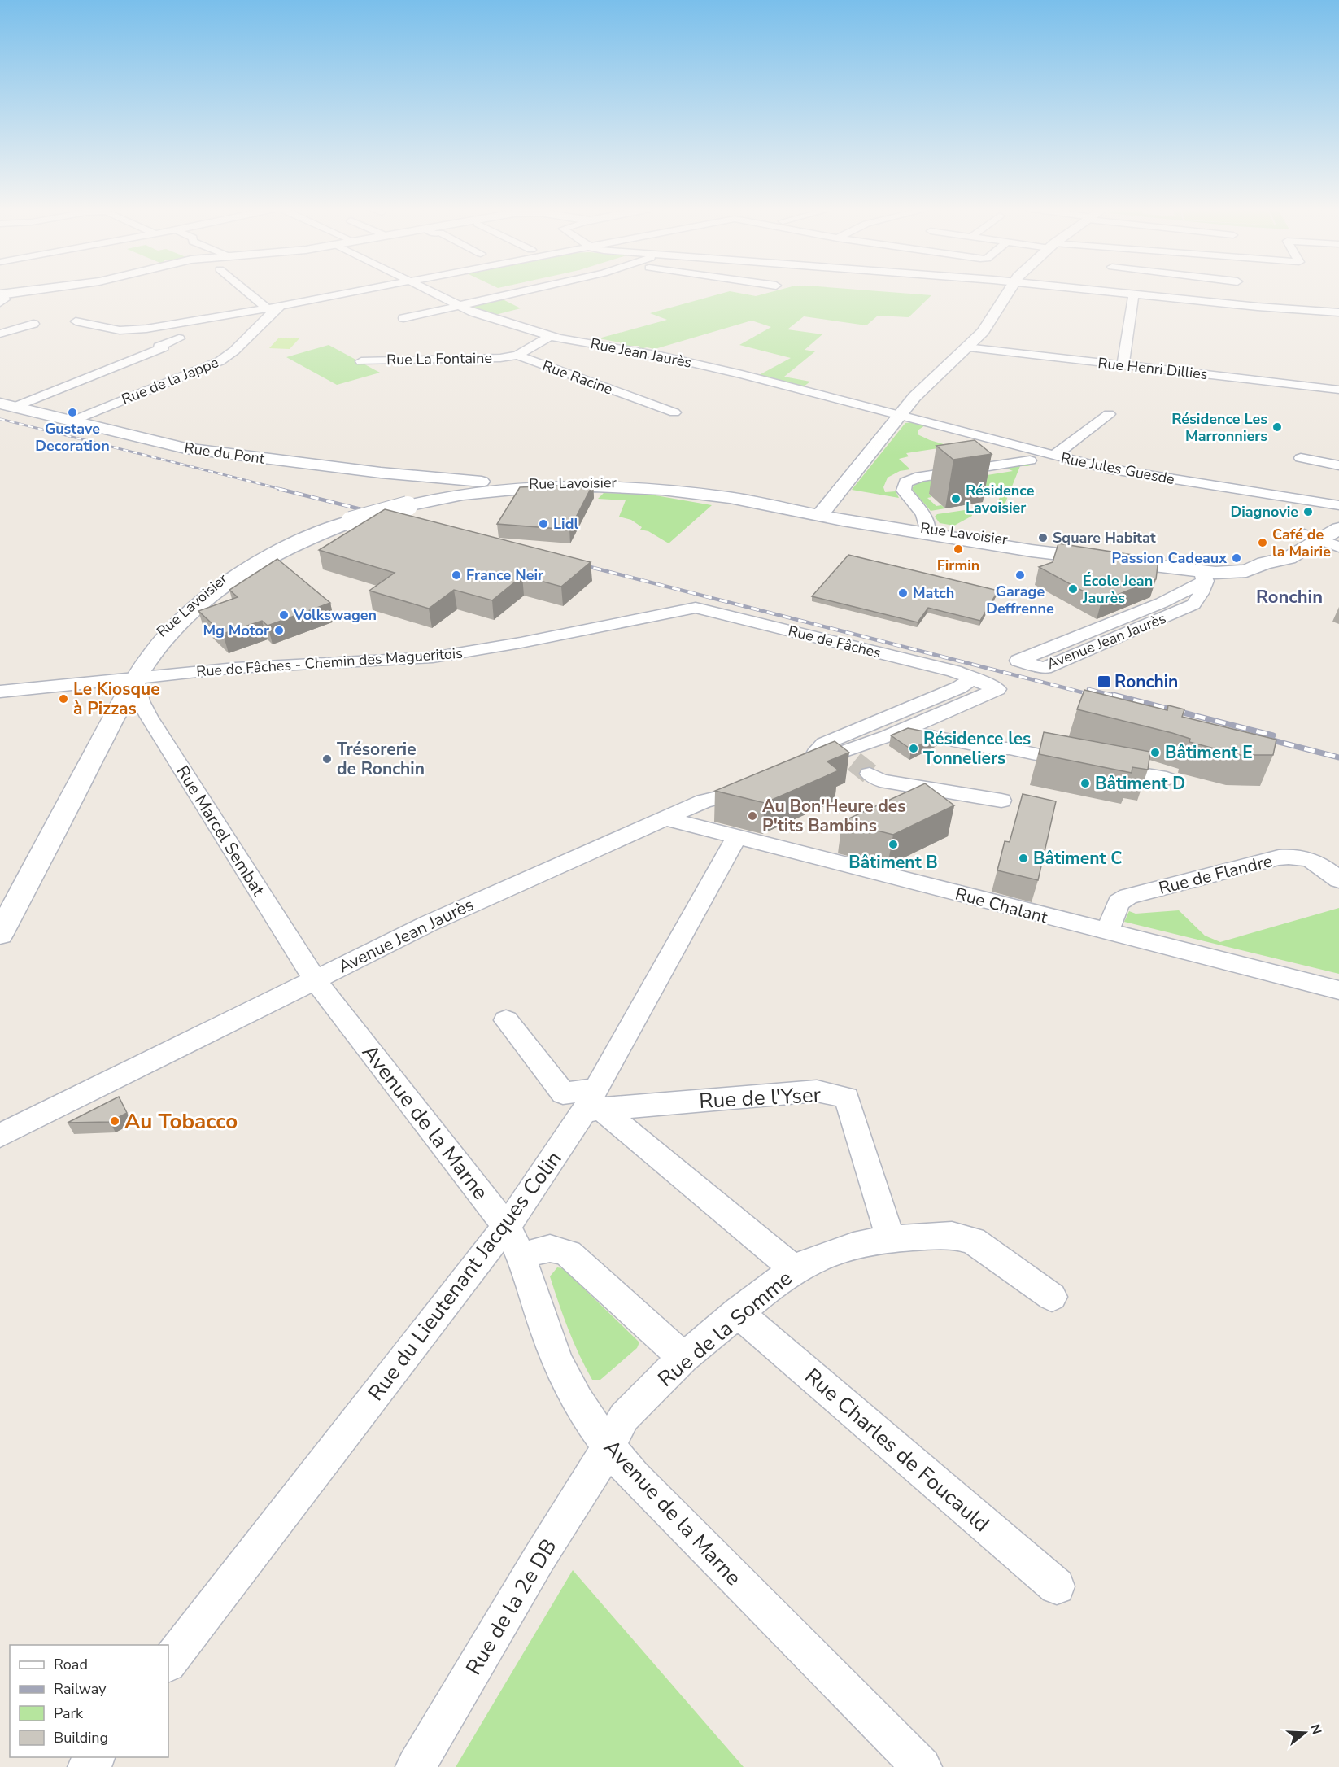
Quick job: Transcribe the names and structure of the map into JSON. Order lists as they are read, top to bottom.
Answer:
{
  "streets": {
    "main road": ["Rue du Pont", "Rue Lavoisier", "Avenue Jean Jaurès"],
    "street": [
      "Rue Jean Jaurès",
      "Rue La Fontaine",
      "Rue Henri Dillies",
      "Rue Racine",
      "Rue de la Jappe",
      "Rue Jules Guesde",
      "Rue de Fâches",
      "Rue de Fâches - Chemin des Magueritois",
      "Rue Marcel Sembat",
      "Rue de Flandre",
      "Rue Chalant",
      "Rue de l'Yser",
      "Avenue de la Marne",
      "Rue du Lieutenant Jacques Colin",
      "Rue de la Somme",
      "Rue Charles de Foucauld",
      "Rue de la 2e DB"
    ]
  },
  "crossings": [
    ["Rue Jean Jaurès", "Rue Racine"],
    ["Rue Jean Jaurès", "Rue Jules Guesde"],
    ["Rue La Fontaine", "Rue Racine"],
    ["Rue de la Jappe", "Rue du Pont"],
    ["Rue du Pont", "Rue Lavoisier"],
    ["Rue Lavoisier", "Avenue Jean Jaurès"],
    ["Rue Lavoisier", "Rue de Fâches - Chemin des Magueritois"],
    ["Rue Lavoisier", "Rue Marcel Sembat"],
    ["Avenue Jean Jaurès", "Rue Marcel Sembat"],
    ["Avenue Jean Jaurès", "Rue Chalant"],
    ["Avenue Jean Jaurès", "Avenue de la Marne"],
    ["Rue de Fâches", "Rue de Fâches - Chemin des Magueritois"],
    ["Rue de Fâches - Chemin des Magueritois", "Rue Marcel Sembat"],
    ["Rue Marcel Sembat", "Avenue de la Marne"],
    ["Rue de Flandre", "Rue Chalant"],
    ["Rue Chalant", "Rue du Lieutenant Jacques Colin"],
    ["Rue de l'Yser", "Rue du Lieutenant Jacques Colin"],
    ["Rue de l'Yser", "Rue de la Somme"],
    ["Avenue de la Marne", "Rue du Lieutenant Jacques Colin"],
    ["Avenue de la Marne", "Rue de la Somme"],
    ["Avenue de la Marne", "Rue de la 2e DB"],
    ["Rue de la Somme", "Rue Charles de Foucauld"],
    ["Rue de la Somme", "Rue de la 2e DB"]
  ],
  "districts": ["Ronchin"],
  "places": {
    "other": [
      "Gustave Decoration",
      "Résidence Les Marronniers",
      "Résidence Lavoisier",
      "Diagnovie",
      "Lidl",
      "Square Habitat",
      "Café de la Mairie",
      "Firmin",
      "Passion Cadeaux",
      "France Neir",
      "Garage Deffrenne",
      "École Jean Jaurès",
      "Match",
      "Volkswagen",
      "Mg Motor",
      "Le Kiosque à Pizzas",
      "Résidence les Tonneliers",
      "Bâtiment E",
      "Trésorerie de Ronchin",
      "Bâtiment D",
      "Au Bon'Heure des P'tits Bambins",
      "Bâtiment B",
      "Bâtiment C",
      "Au Tobacco"
    ],
    "transit": ["Ronchin"]
  },
  "legend": [
    "Road",
    "Railway",
    "Park",
    "Building"
  ],
  "north": "right"
}
